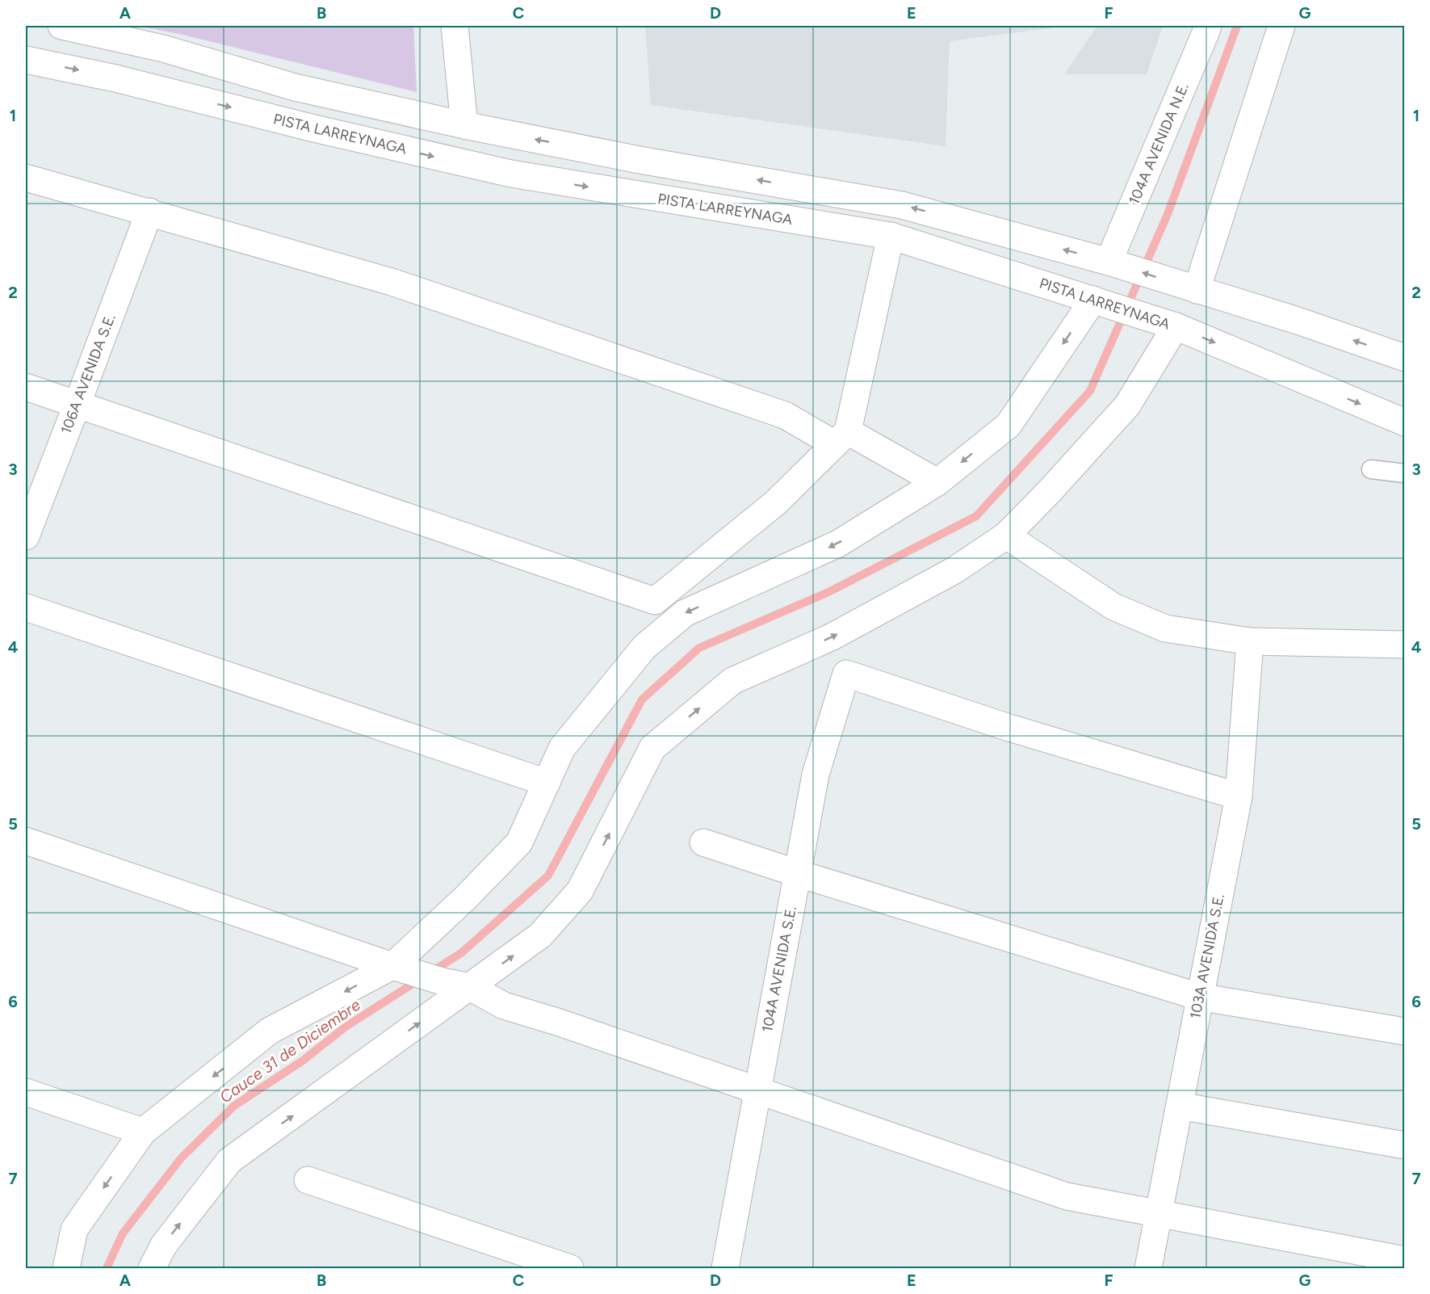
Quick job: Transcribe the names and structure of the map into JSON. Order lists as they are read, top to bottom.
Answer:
{
  "streets": {
    "street": [
      "PISTA LARREYNAGA",
      "104A AVENIDA N.E.",
      "106A AVENIDA S.E.",
      "103A AVENIDA S.E.",
      "104A AVENIDA S.E."
    ]
  },
  "crossings": [
    ["103A AVENIDA S.E.", "104A AVENIDA S.E."]
  ],
  "water": ["Cauce 31 de Diciembre"],
  "grid": {
    "columns": [
      "A",
      "B",
      "C",
      "D",
      "E",
      "F",
      "G"
    ],
    "rows": [
      "1",
      "2",
      "3",
      "4",
      "5",
      "6",
      "7"
    ]
  }
}
